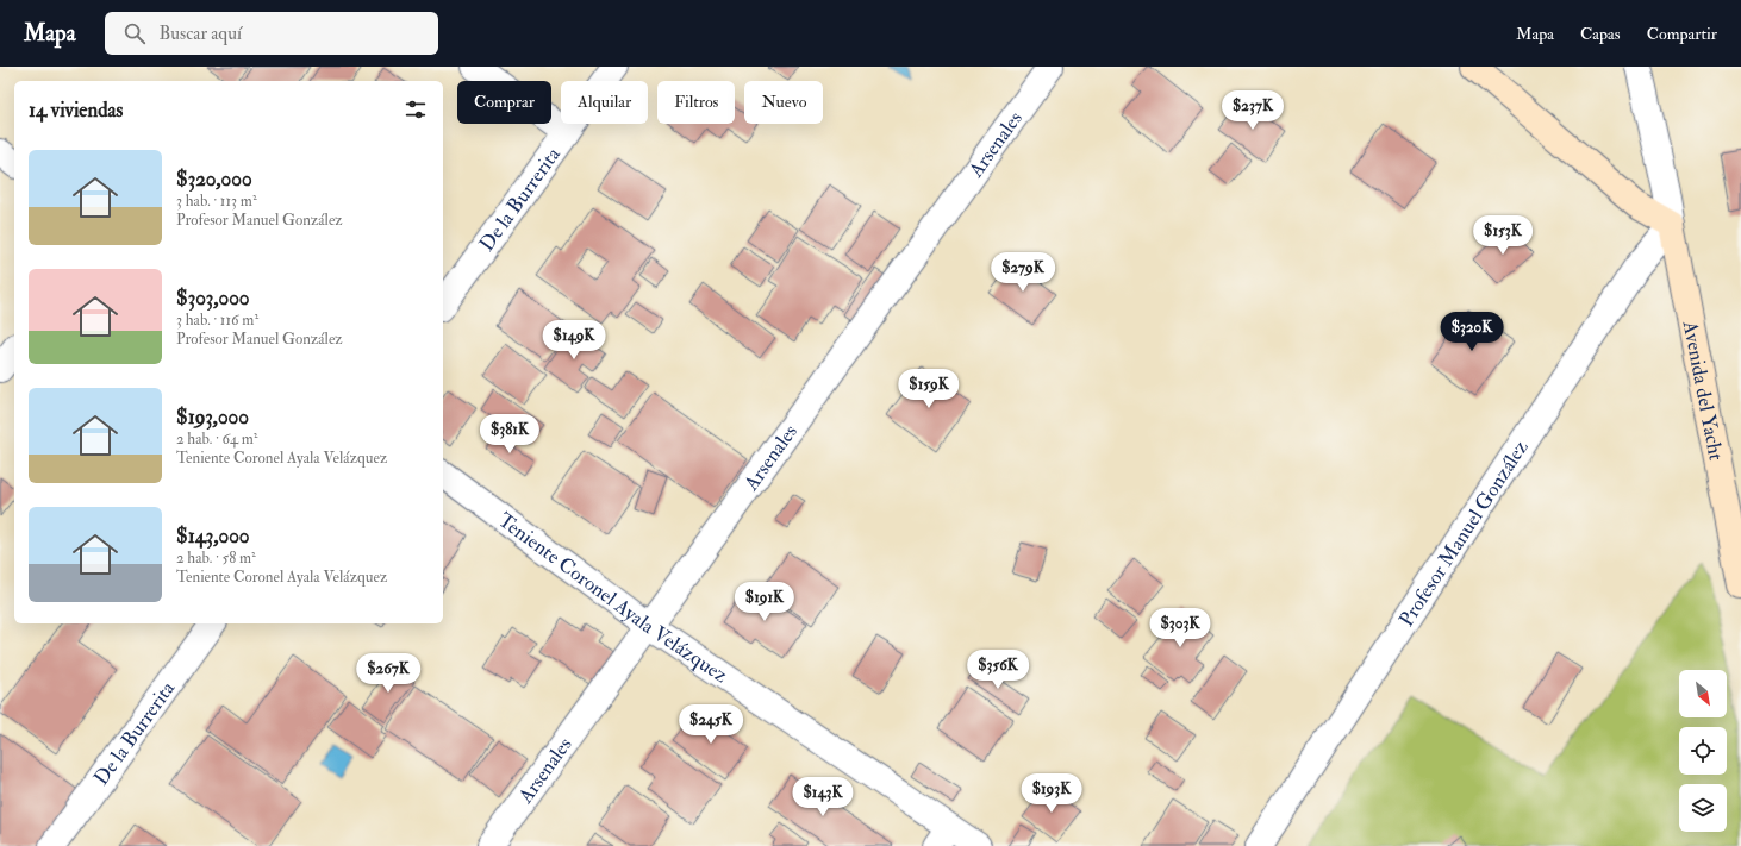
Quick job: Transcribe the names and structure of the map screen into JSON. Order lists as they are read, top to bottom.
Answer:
{
  "streets": {
    "street": [
      "Arsenales",
      "De la Burrerita",
      "Avenida del Yacht",
      "Profesor Manuel González",
      "Teniente Coronel Ayala Velázquez"
    ]
  },
  "crossings": [
    ["Arsenales", "Teniente Coronel Ayala Velázquez"],
    ["Avenida del Yacht", "Profesor Manuel González"]
  ],
  "north": "bottom right",
  "page": {
    "header": "Mapa",
    "search": "Buscar aquí",
    "nav": ["Mapa", "Capas", "Compartir"],
    "chip": [
      "Comprar",
      "Alquilar",
      "Filtros",
      "Nuevo"
    ],
    "heading": "14 viviendas",
    "price": [
      "$237K",
      "$153K",
      "$279K",
      "$320K",
      "$149K",
      "$159K",
      "$381K",
      "$191K",
      "$303K",
      "$356K",
      "$267K",
      "$245K",
      "$193K",
      "$143K"
    ],
    "list": [
      {
        "name": "$320,000",
        "note": "3 hab. · 113 m² · Profesor Manuel González"
      },
      {
        "name": "$303,000",
        "note": "3 hab. · 116 m² · Profesor Manuel González"
      },
      {
        "name": "$193,000",
        "note": "2 hab. · 64 m² · Teniente Coronel Ayala Velázquez"
      },
      {
        "name": "$143,000",
        "note": "2 hab. · 58 m² · Teniente Coronel Ayala Velázquez"
      }
    ]
  }
}
